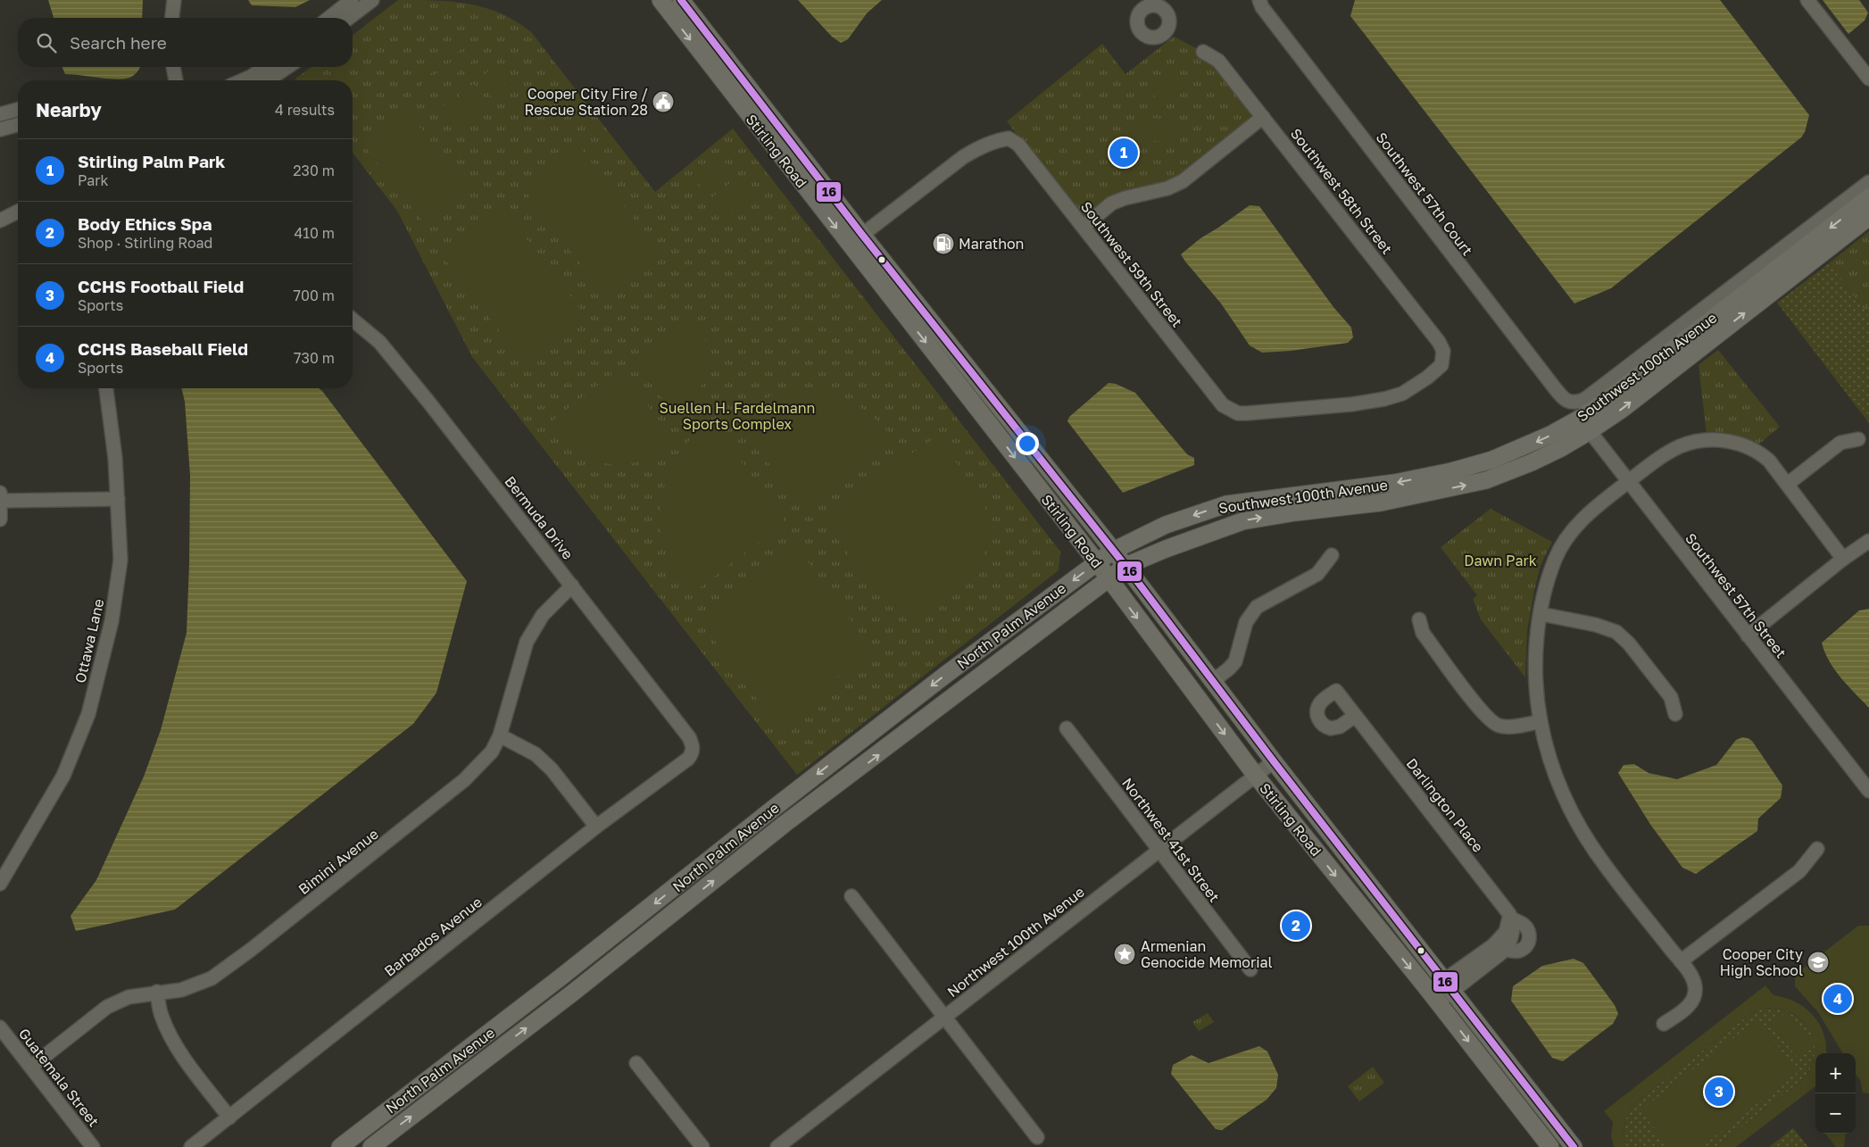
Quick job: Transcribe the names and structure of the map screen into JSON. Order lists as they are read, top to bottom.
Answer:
{
  "streets": {
    "main road": ["Stirling Road", "Southwest 100th Avenue", "North Palm Avenue"],
    "street": [
      "Southwest 58th Street",
      "Southwest 57th Court",
      "Southwest 59th Street",
      "Bermuda Drive",
      "Southwest 57th Street",
      "Ottawa Lane",
      "Darlington Place",
      "Northwest 41st Street",
      "Bimini Avenue",
      "Barbados Avenue",
      "Northwest 100th Avenue",
      "Guatemala Street"
    ]
  },
  "crossings": [
    ["Stirling Road", "Southwest 59th Street"],
    ["Stirling Road", "Southwest 100th Avenue"],
    ["Stirling Road", "North Palm Avenue"],
    ["Stirling Road", "Northwest 100th Avenue"],
    ["Southwest 58th Street", "Southwest 59th Street"],
    ["Southwest 57th Court", "Southwest 100th Avenue"],
    ["Southwest 100th Avenue", "Southwest 57th Street"],
    ["Southwest 100th Avenue", "North Palm Avenue"],
    ["Bermuda Drive", "Bimini Avenue"],
    ["Bermuda Drive", "Barbados Avenue"],
    ["Northwest 41st Street", "Northwest 100th Avenue"],
    ["Bimini Avenue", "Guatemala Street"]
  ],
  "parks": ["Suellen H. Fardelmann Sports Complex", "Dawn Park"],
  "places": {
    "public building": ["Cooper City Fire / Rescue Station 28"],
    "fuel station": ["Marathon"],
    "place": ["Armenian Genocide Memorial"],
    "school or university": ["Cooper City High School"]
  },
  "lines": ["transit line 16"],
  "page": {
    "search": "Search here",
    "heading": ["Nearby", "4 results"],
    "pins": [
      "1",
      "2",
      "4",
      "3"
    ],
    "list": [
      {
        "mark": "1",
        "name": "Stirling Palm Park",
        "note": "Park",
        "value": "230 m"
      },
      {
        "mark": "2",
        "name": "Body Ethics Spa",
        "note": "Shop · Stirling Road",
        "value": "410 m"
      },
      {
        "mark": "3",
        "name": "CCHS Football Field",
        "note": "Sports",
        "value": "700 m"
      },
      {
        "mark": "4",
        "name": "CCHS Baseball Field",
        "note": "Sports",
        "value": "730 m"
      }
    ],
    "map_buttons": ["+", "−"]
  }
}
